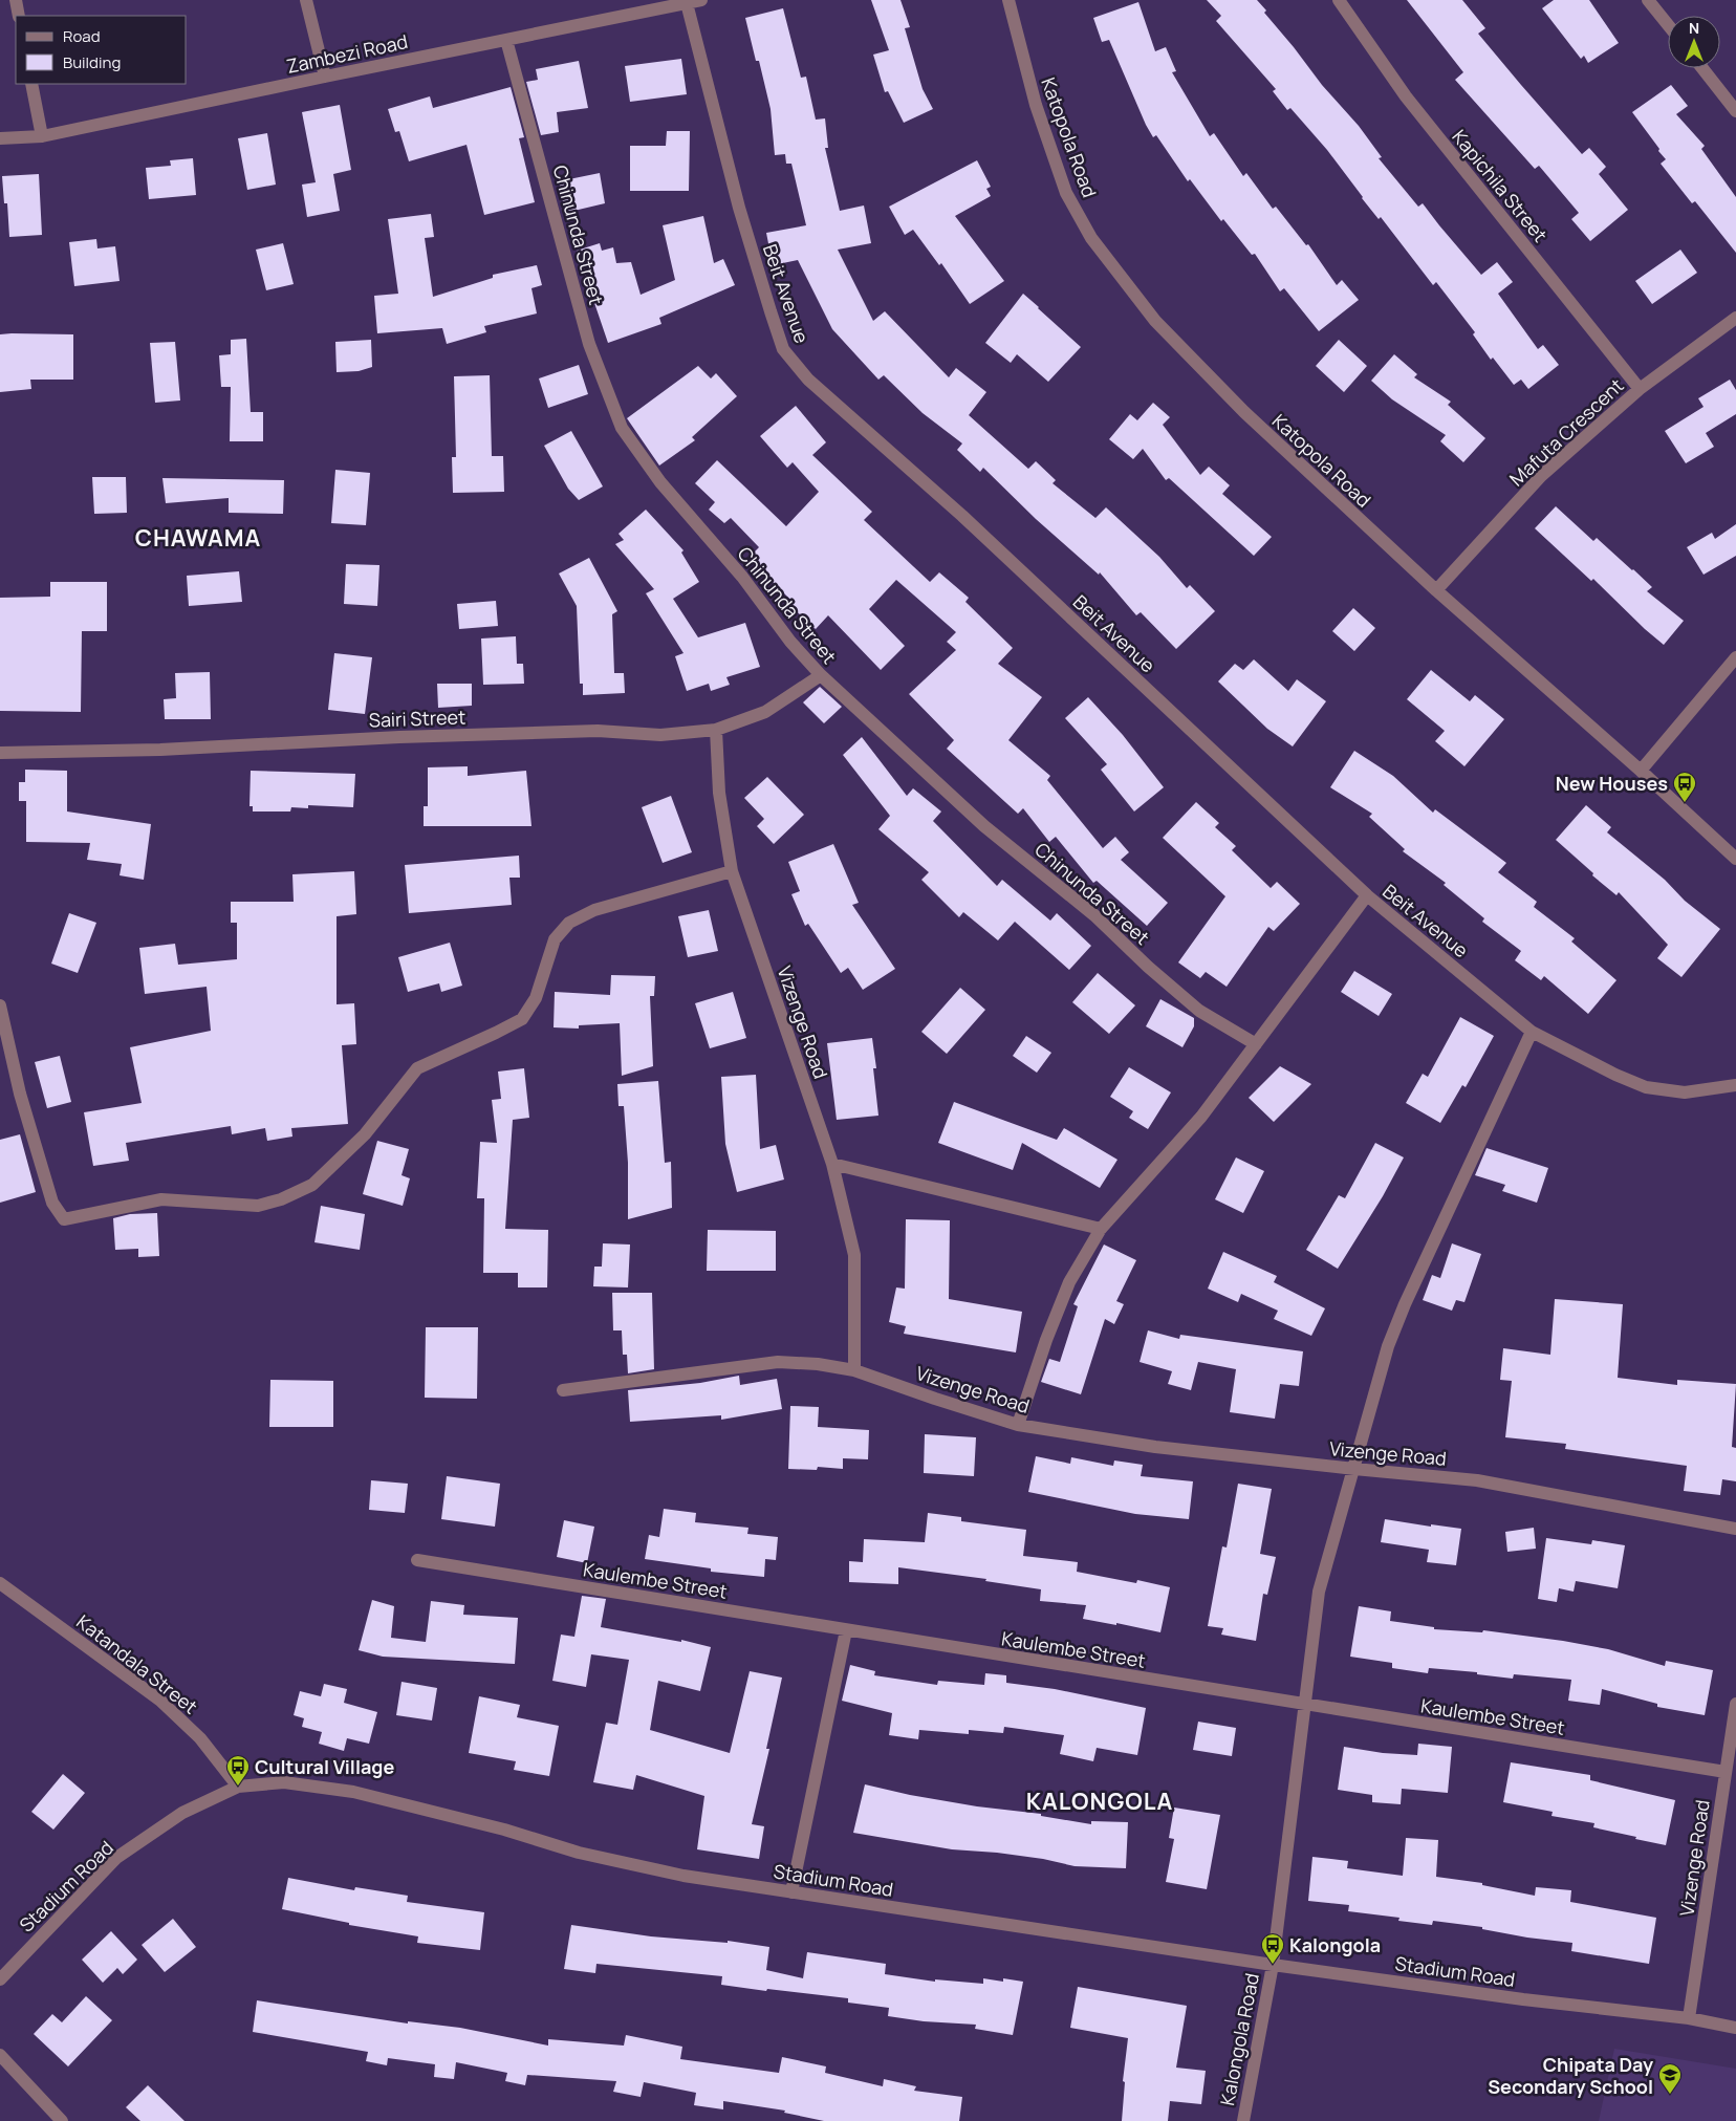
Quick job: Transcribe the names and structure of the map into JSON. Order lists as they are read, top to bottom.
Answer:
{
  "streets": {
    "street": [
      "Zambezi Road",
      "Katopola Road",
      "Kapichila Street",
      "Chinunda Street",
      "Beit Avenue",
      "Mafuta Crescent",
      "Sairi Street",
      "Vizenge Road",
      "Kaulembe Street",
      "Katandala Street",
      "Stadium Road",
      "Kalongola Road"
    ]
  },
  "crossings": [
    ["Zambezi Road", "Chinunda Street"],
    ["Zambezi Road", "Beit Avenue"],
    ["Katopola Road", "Mafuta Crescent"],
    ["Kapichila Street", "Mafuta Crescent"],
    ["Chinunda Street", "Sairi Street"],
    ["Beit Avenue", "Kalongola Road"],
    ["Sairi Street", "Vizenge Road"],
    ["Vizenge Road", "Kaulembe Street"],
    ["Vizenge Road", "Stadium Road"],
    ["Vizenge Road", "Kalongola Road"],
    ["Kaulembe Street", "Kalongola Road"],
    ["Katandala Street", "Stadium Road"],
    ["Stadium Road", "Kalongola Road"]
  ],
  "districts": ["CHAWAMA", "KALONGOLA"],
  "places": {
    "bus stop": ["New Houses", "Cultural Village", "Kalongola"],
    "school or university": ["Chipata Day Secondary School"]
  },
  "legend": ["Road", "Building"],
  "north": "top"
}
